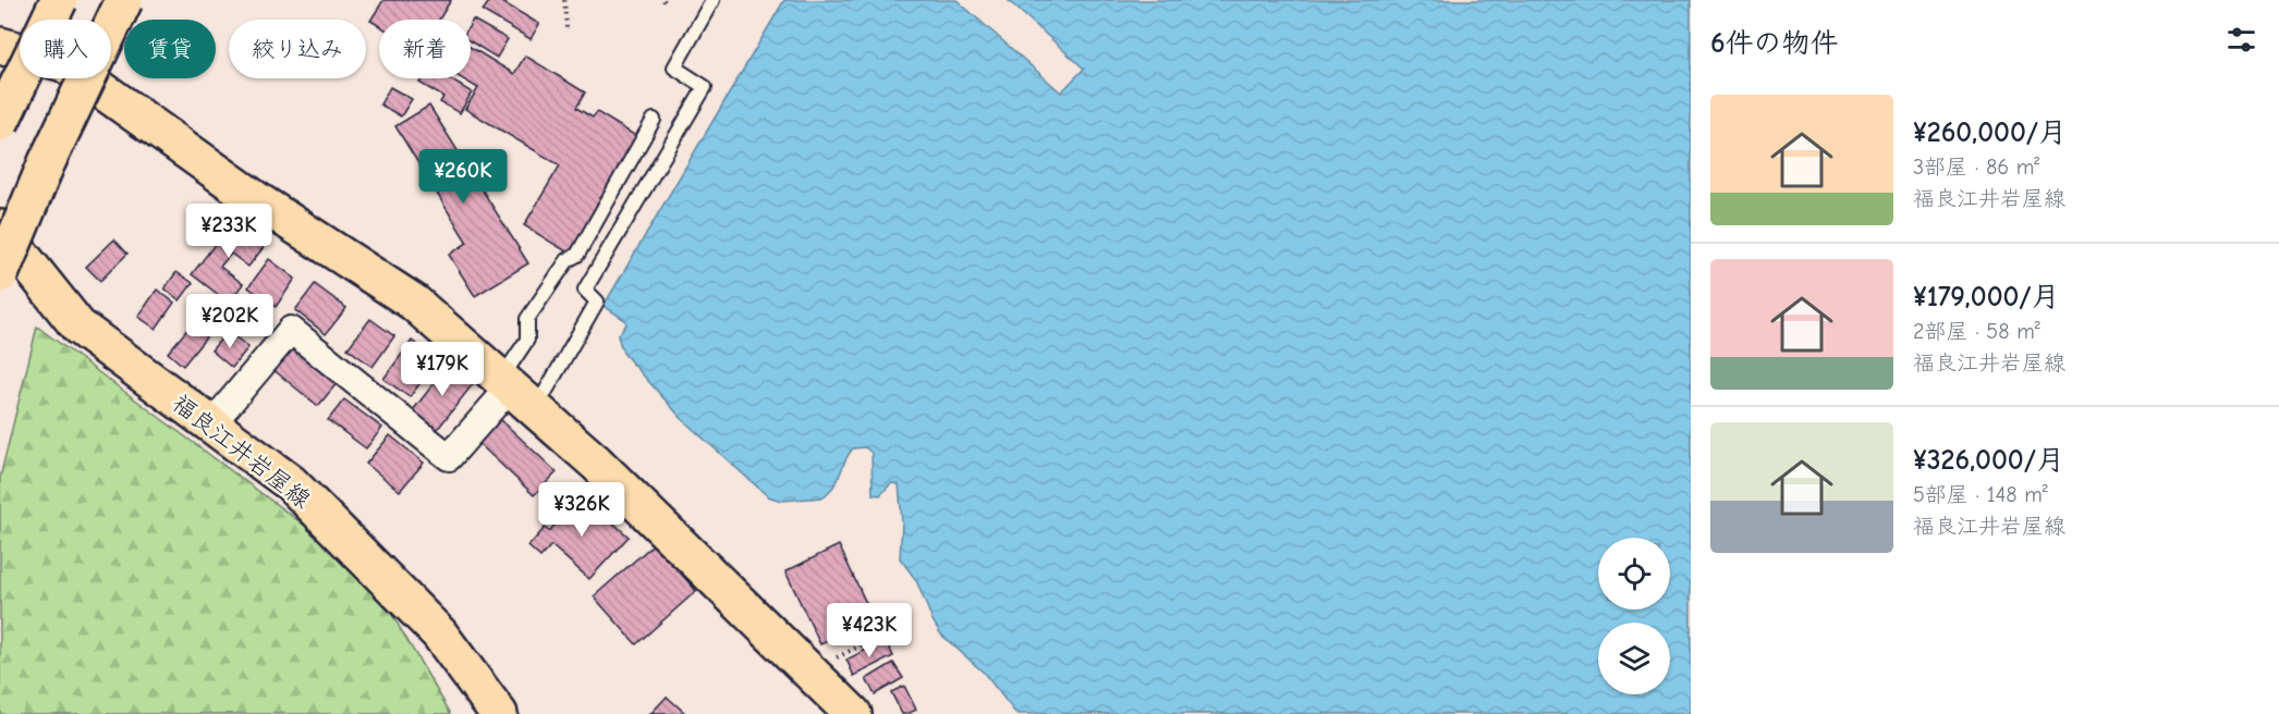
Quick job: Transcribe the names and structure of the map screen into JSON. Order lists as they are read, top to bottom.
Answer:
{
  "streets": {
    "main road": ["福良江井岩屋線"]
  },
  "page": {
    "heading": "6件の物件",
    "chip": [
      "購入",
      "賃貸",
      "絞り込み",
      "新着"
    ],
    "list": [
      {
        "name": "¥260,000/月",
        "note": "3部屋 · 86 m² · 福良江井岩屋線"
      },
      {
        "name": "¥179,000/月",
        "note": "2部屋 · 58 m² · 福良江井岩屋線"
      },
      {
        "name": "¥326,000/月",
        "note": "5部屋 · 148 m² · 福良江井岩屋線"
      }
    ],
    "price": [
      "¥260K",
      "¥233K",
      "¥202K",
      "¥179K",
      "¥326K",
      "¥423K"
    ]
  }
}
